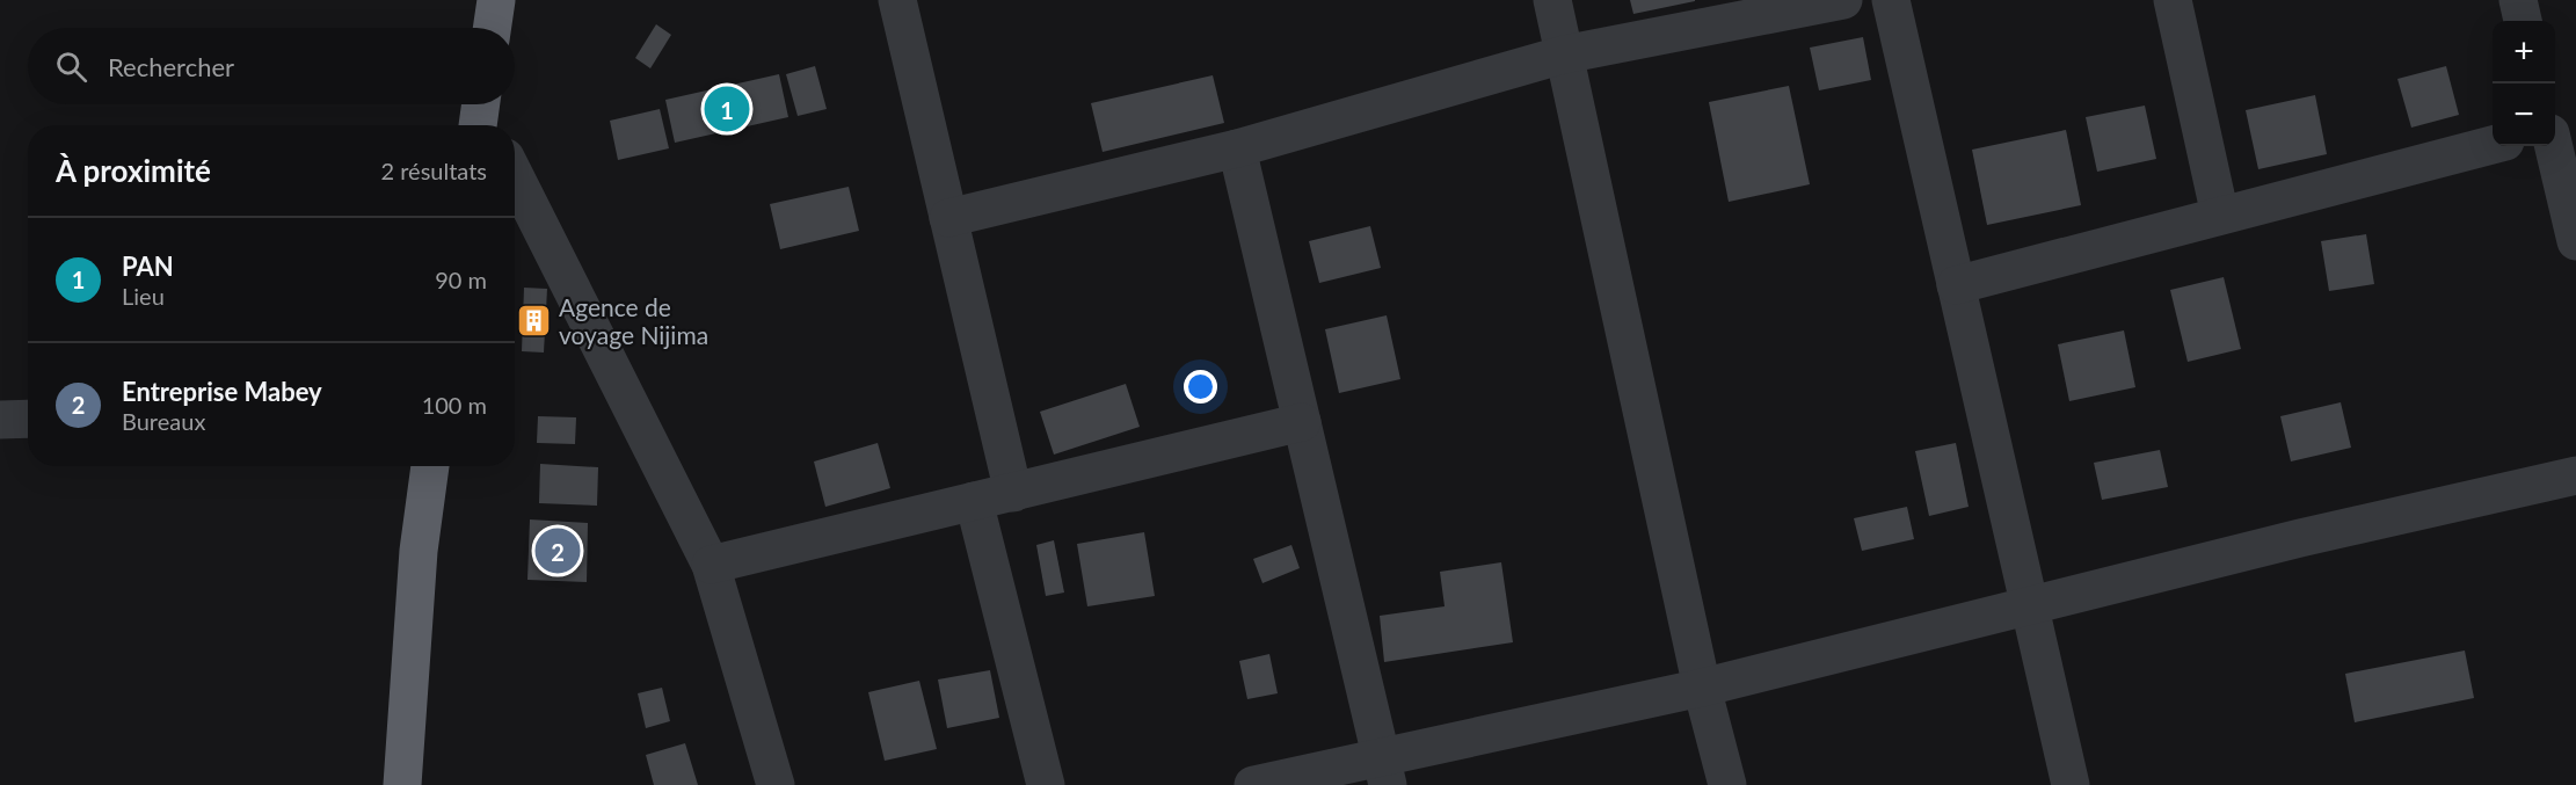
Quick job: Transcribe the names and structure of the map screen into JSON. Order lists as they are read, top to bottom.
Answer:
{
  "places": {
    "building": ["Agence de voyage Nijima"]
  },
  "page": {
    "map_buttons": ["+", "−"],
    "search": "Rechercher",
    "pins": ["1", "2"],
    "heading": ["À proximité", "2 résultats"],
    "list": [
      {
        "mark": "1",
        "name": "PAN",
        "note": "Lieu",
        "value": "90 m"
      },
      {
        "mark": "2",
        "name": "Entreprise Mabey",
        "note": "Bureaux",
        "value": "100 m"
      }
    ]
  }
}
